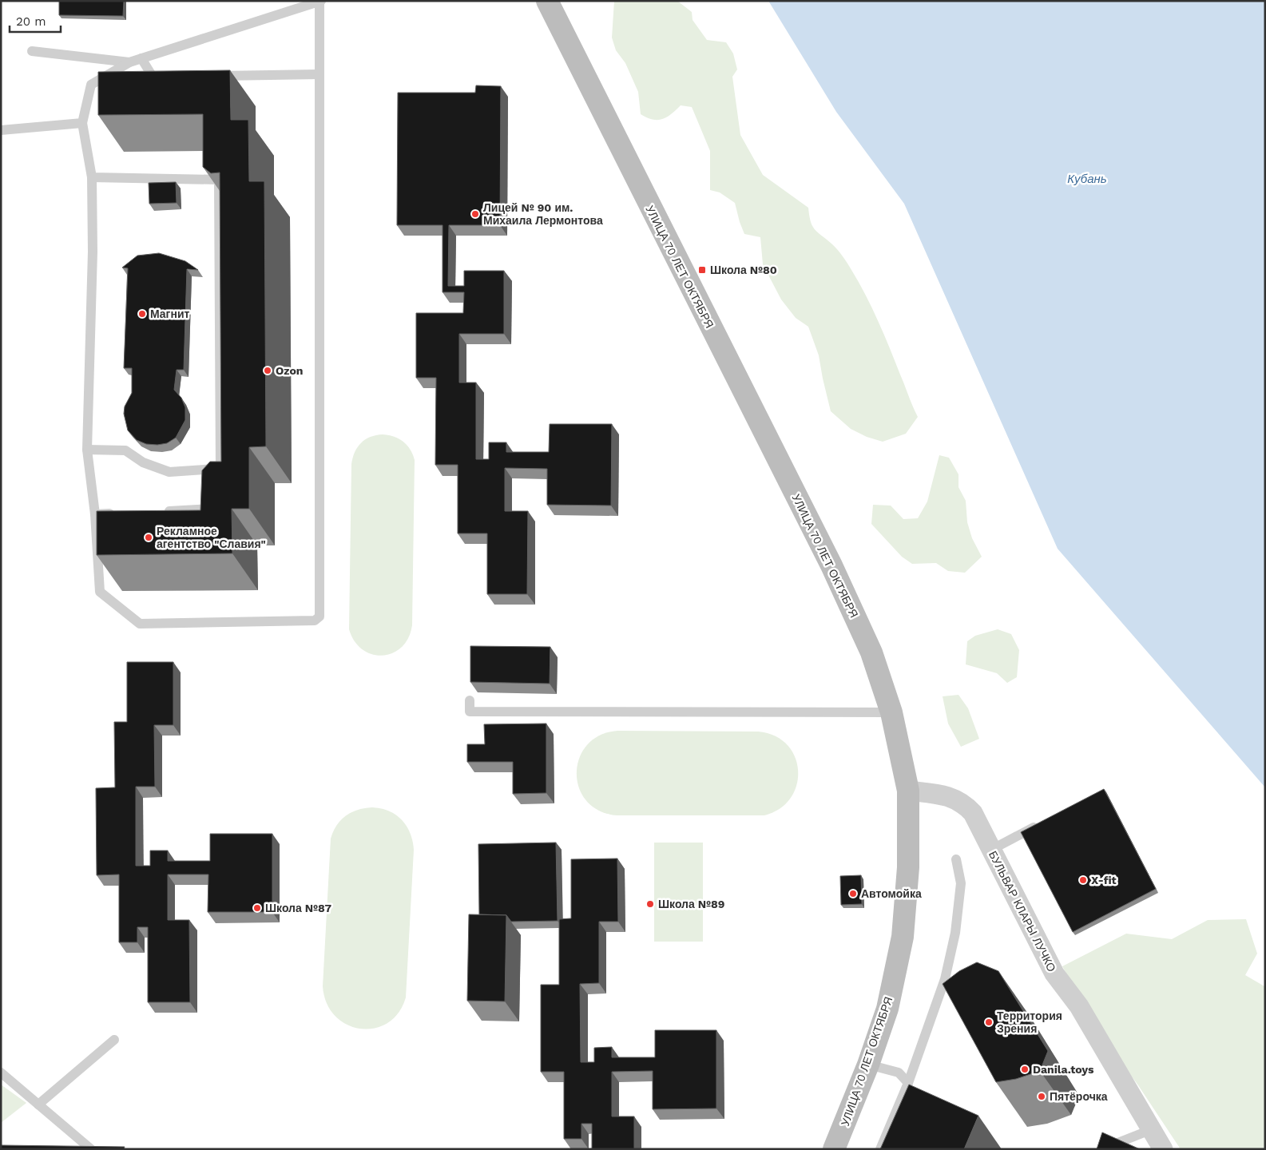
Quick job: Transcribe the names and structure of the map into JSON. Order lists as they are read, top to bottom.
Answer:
{
  "streets": {
    "main road": ["УЛИЦА 70 ЛЕТ ОКТЯБРЯ"],
    "street": ["БУЛЬВАР КЛАРЫ ЛУЧКО"]
  },
  "crossings": [
    ["УЛИЦА 70 ЛЕТ ОКТЯБРЯ", "БУЛЬВАР КЛАРЫ ЛУЧКО"]
  ],
  "water": ["Кубань"],
  "places": {
    "other": [
      "Лицей № 90 им. Михаила Лермонтова",
      "Магнит",
      "Ozon",
      "Рекламное агентство \"Славия\"",
      "X-fit",
      "Автомойка",
      "Школа №89",
      "Школа №87",
      "Территория Зрения",
      "Danila.toys",
      "Пятёрочка"
    ],
    "transit": ["Школа №80"]
  },
  "scale_bar": "20 m"
}
